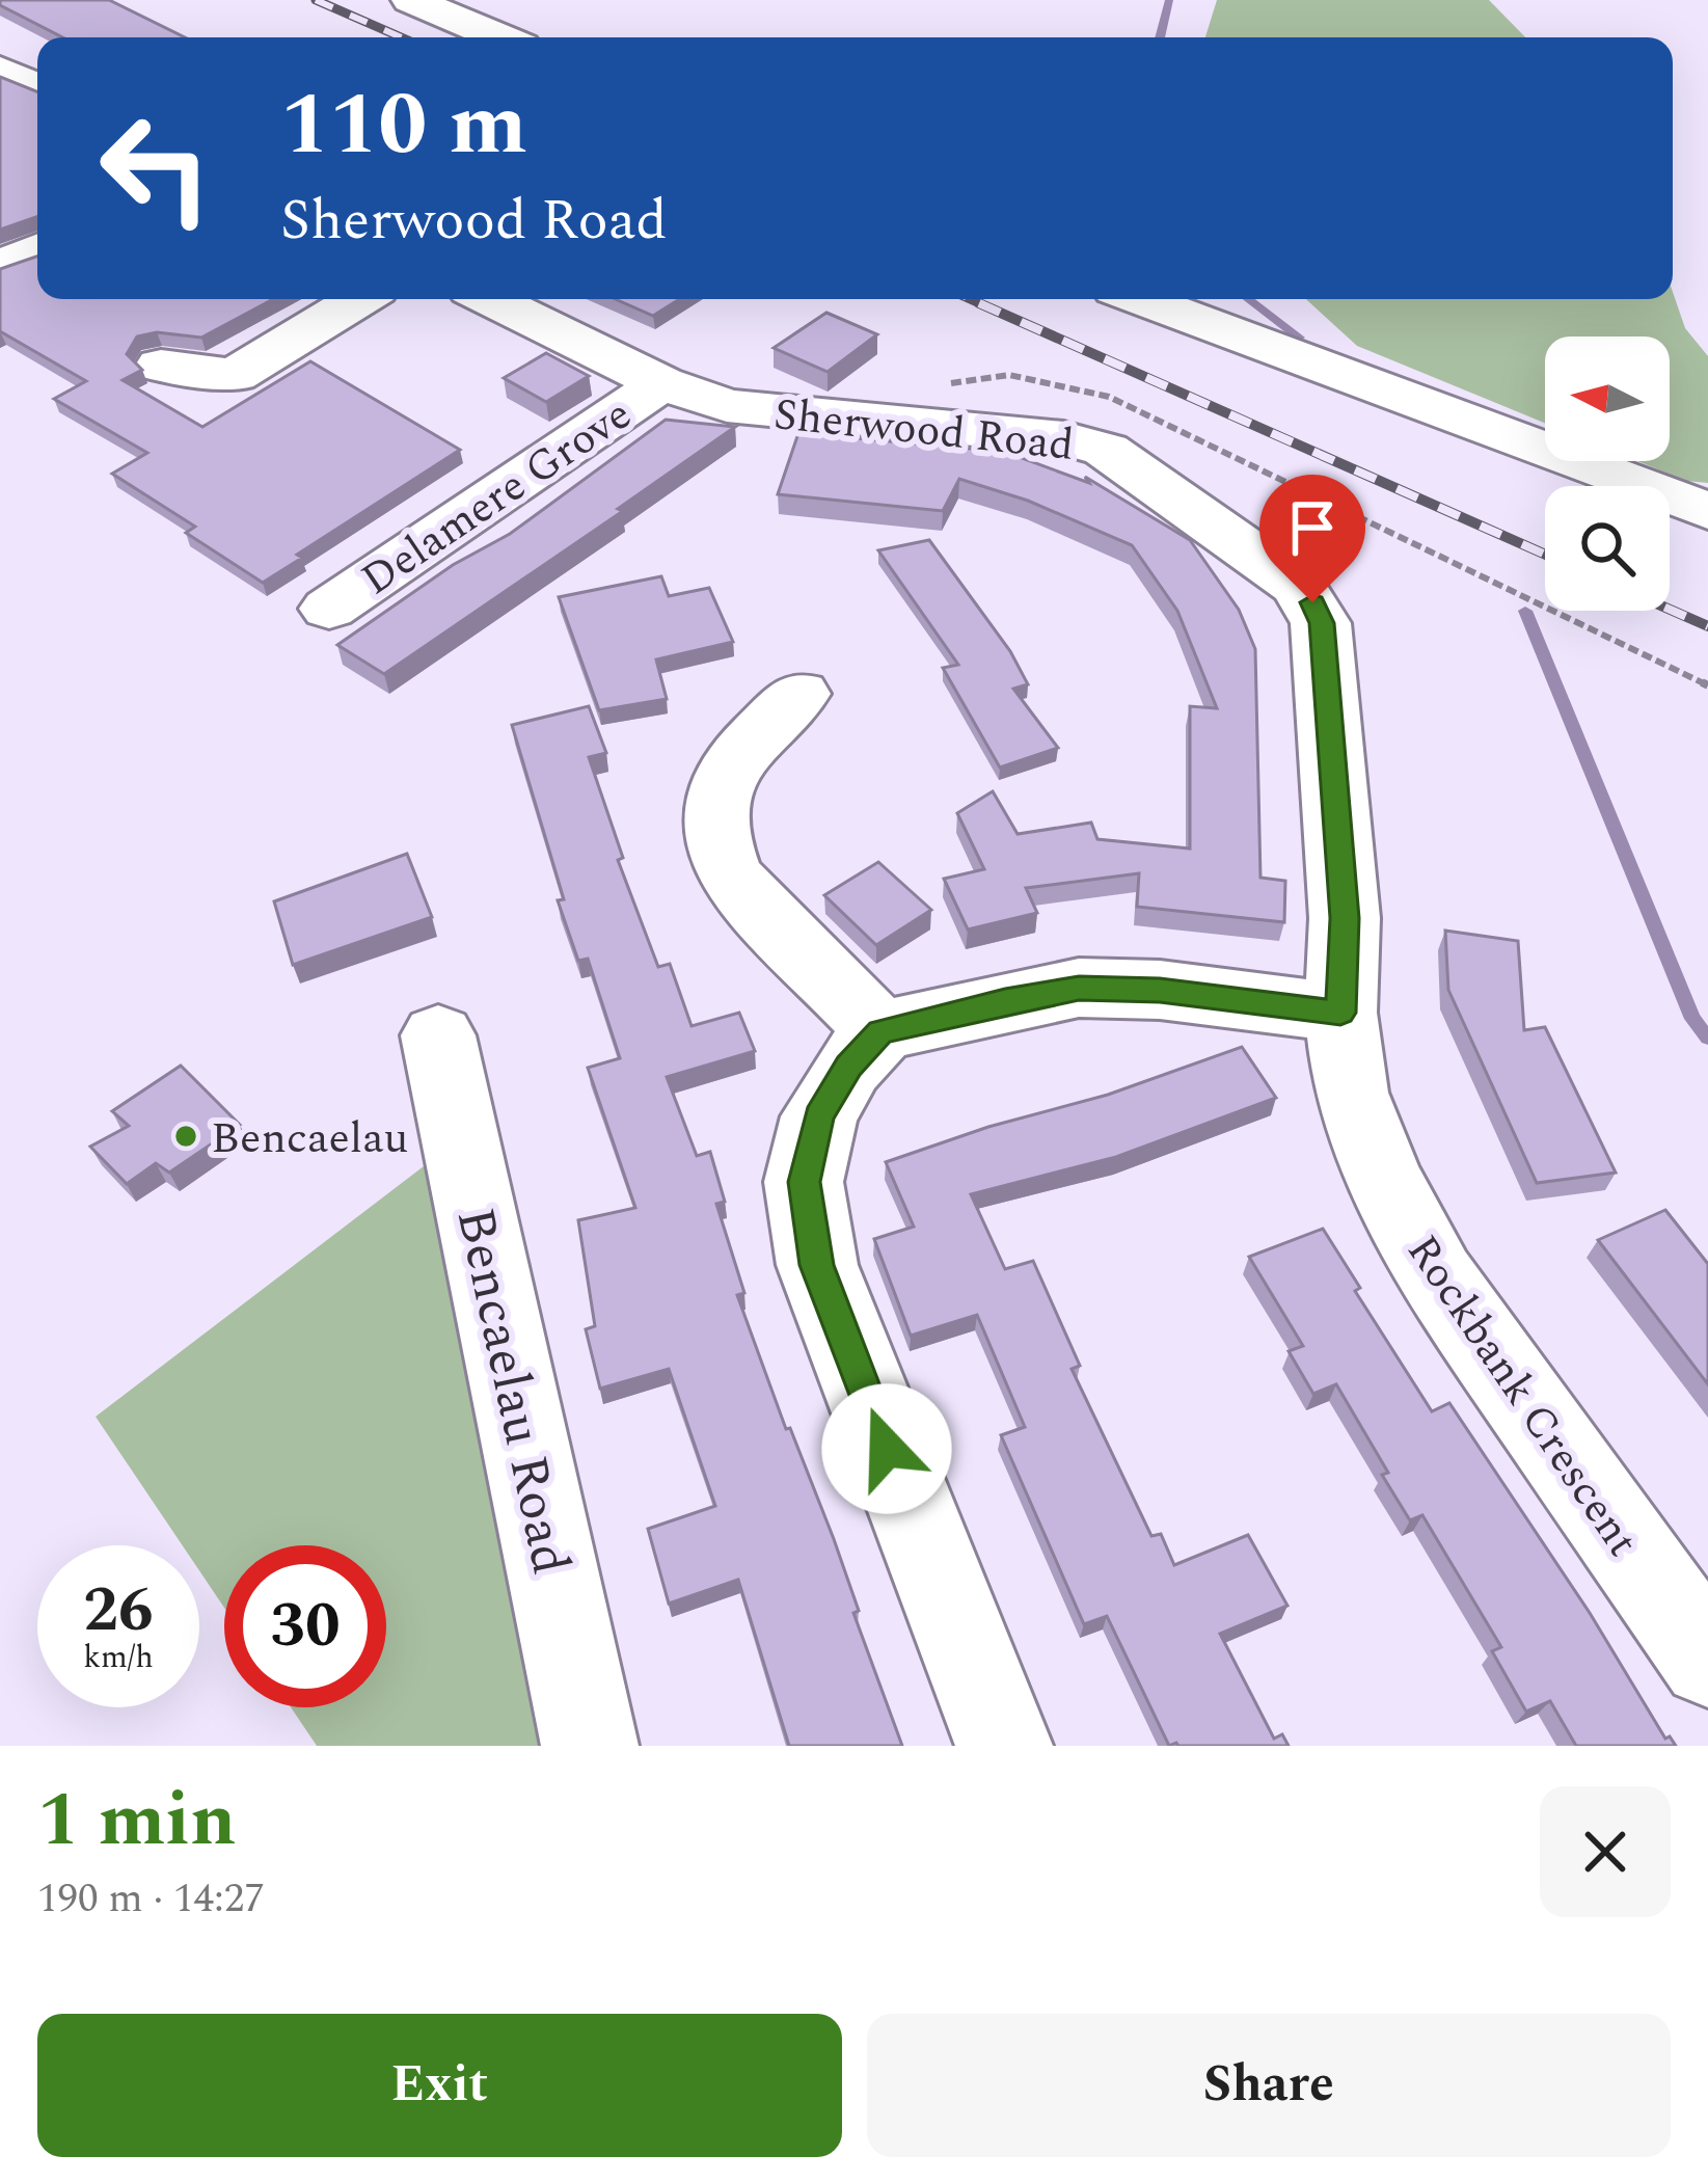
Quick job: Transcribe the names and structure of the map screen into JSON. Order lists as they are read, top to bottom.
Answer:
{
  "streets": {
    "street": [
      "Sherwood Road",
      "Delamere Grove",
      "Bencaelau Road",
      "Rockbank Crescent"
    ]
  },
  "crossings": [
    ["Sherwood Road", "Delamere Grove"],
    ["Sherwood Road", "Rockbank Crescent"]
  ],
  "places": ["Bencaelau"],
  "north": "left",
  "page": {
    "turn": ["110 m", "Sherwood Road"],
    "speed": "26 km/h",
    "limit": "30",
    "heading": ["1 min", "190 m · 14:27"],
    "buttons": ["Exit", "Share"]
  }
}
